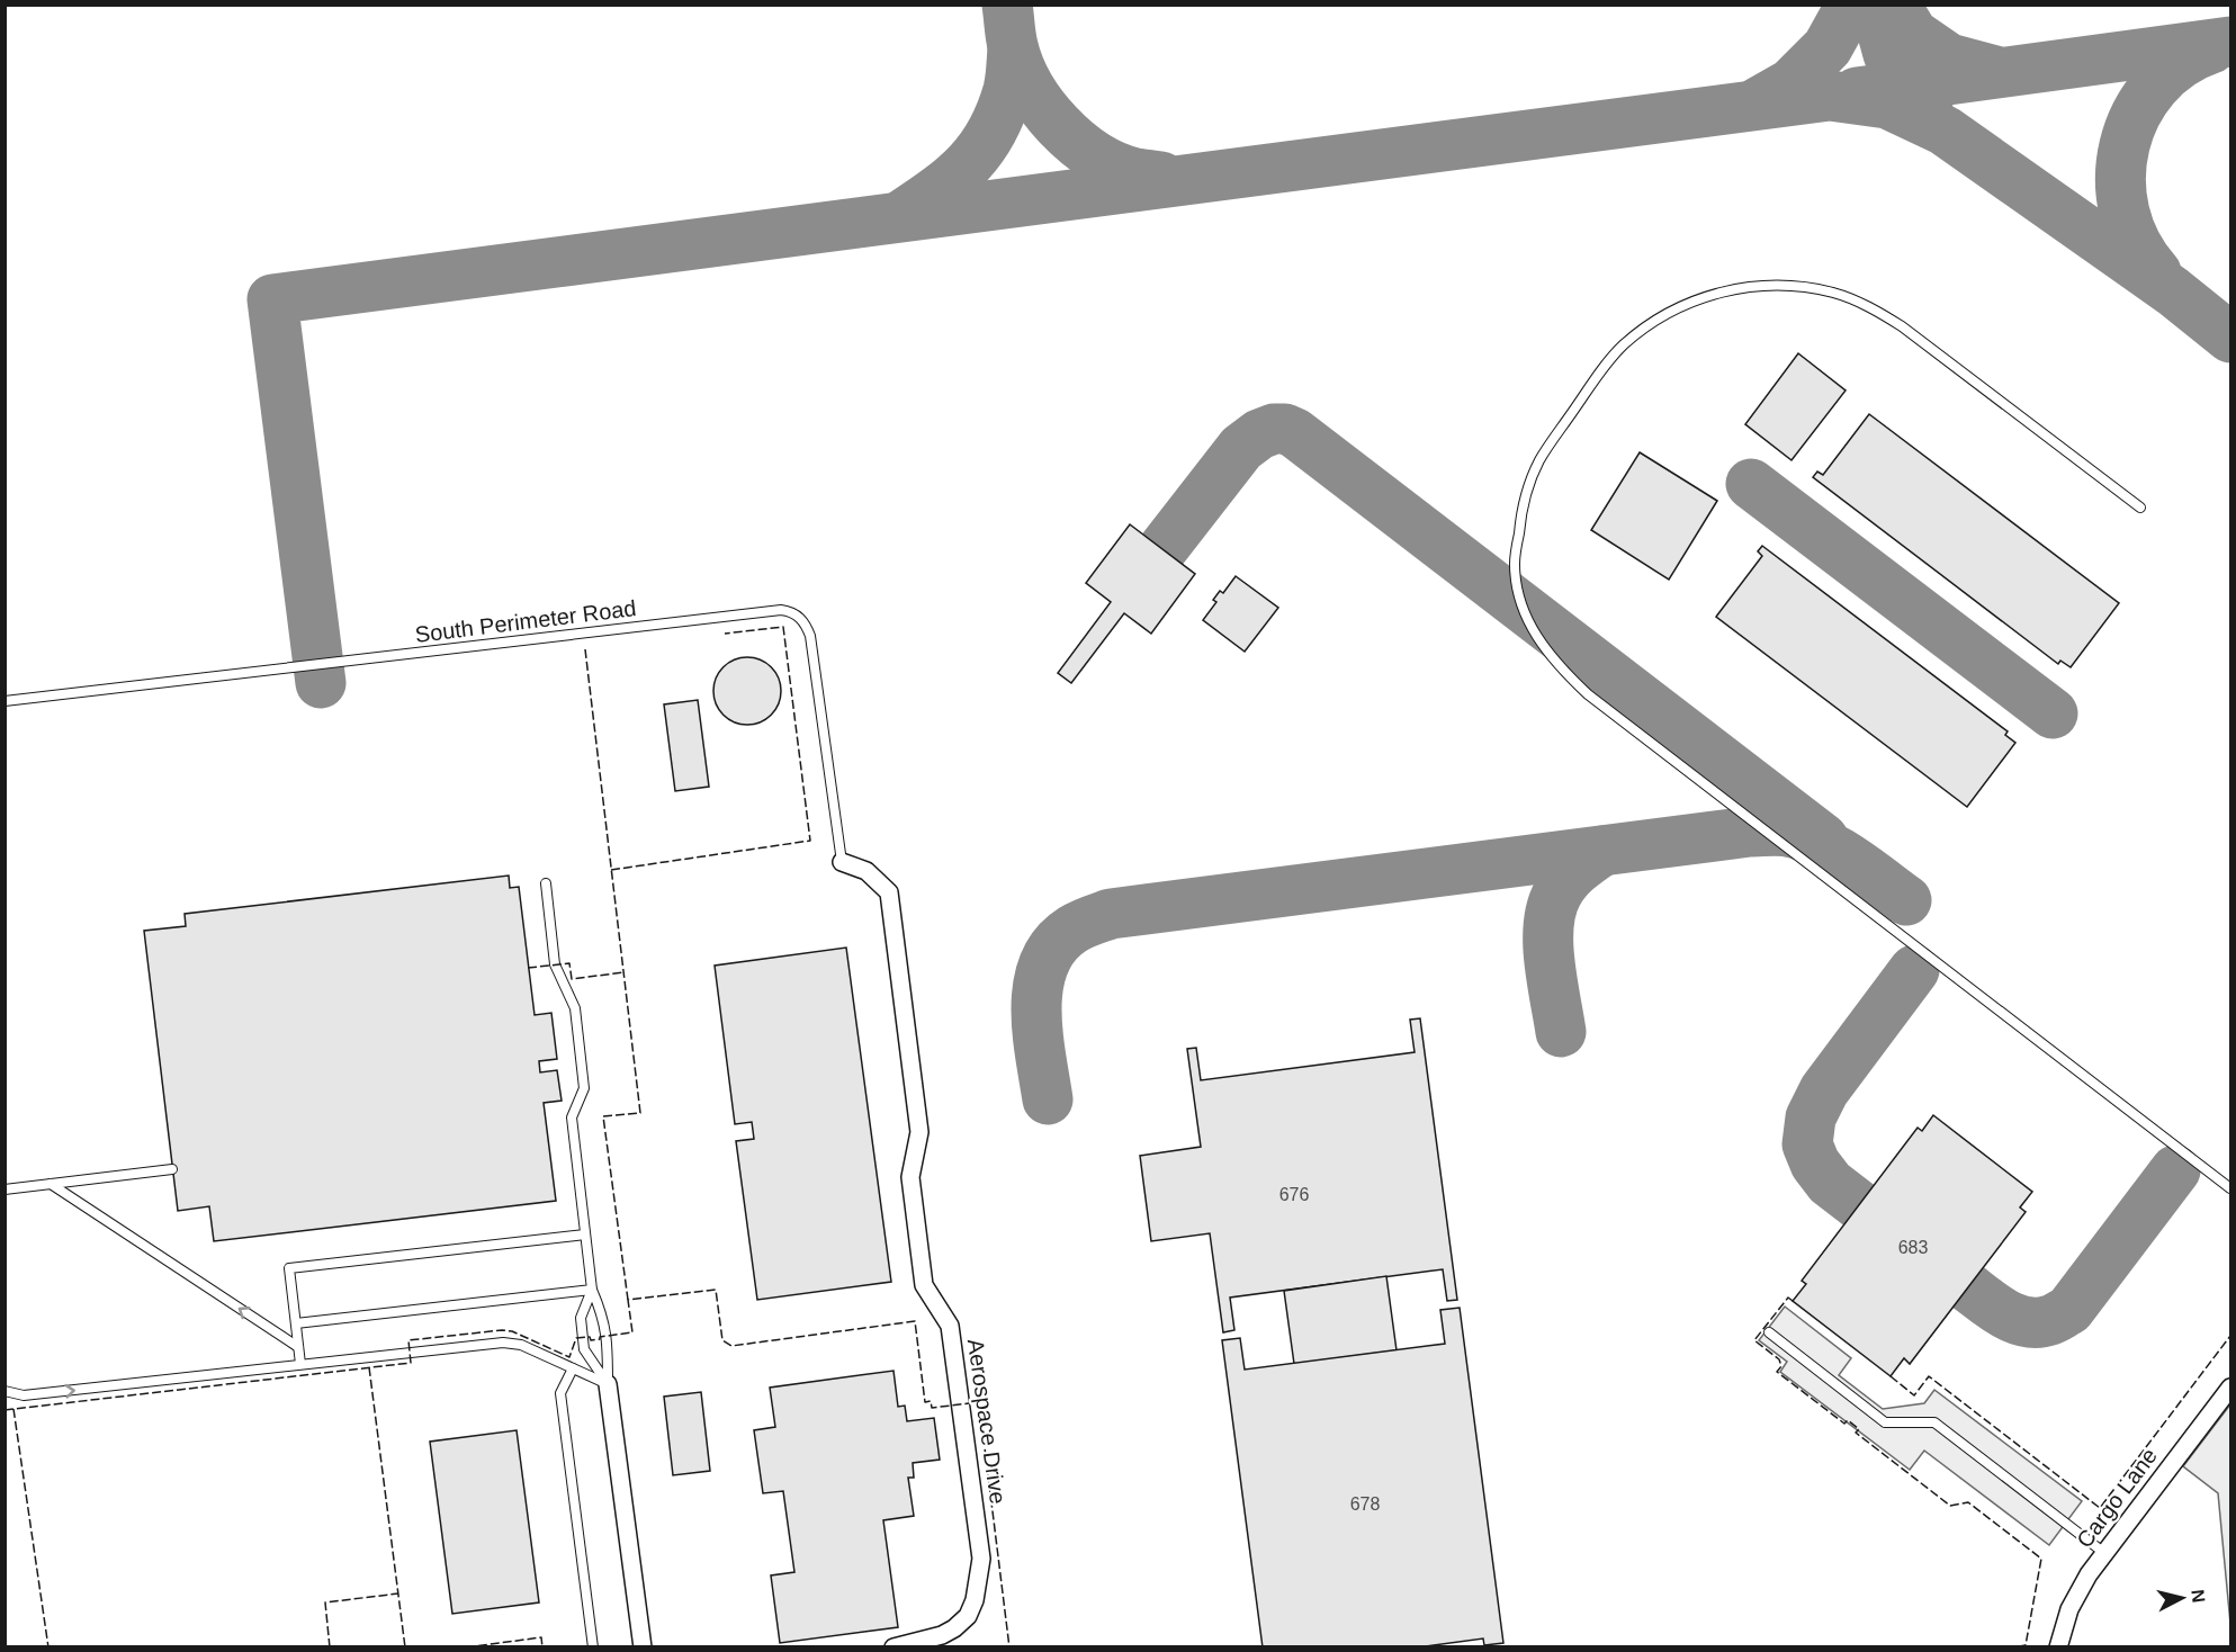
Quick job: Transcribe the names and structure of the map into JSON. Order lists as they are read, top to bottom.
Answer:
{
  "streets": {
    "street": ["Aerospace Drive", "Cargo Lane"],
    "lane": ["South Perimeter Road"]
  },
  "crossings": [
    ["South Perimeter Road", "Aerospace Drive"]
  ],
  "house_numbers": ["676", "683", "678"],
  "north": "right"
}
